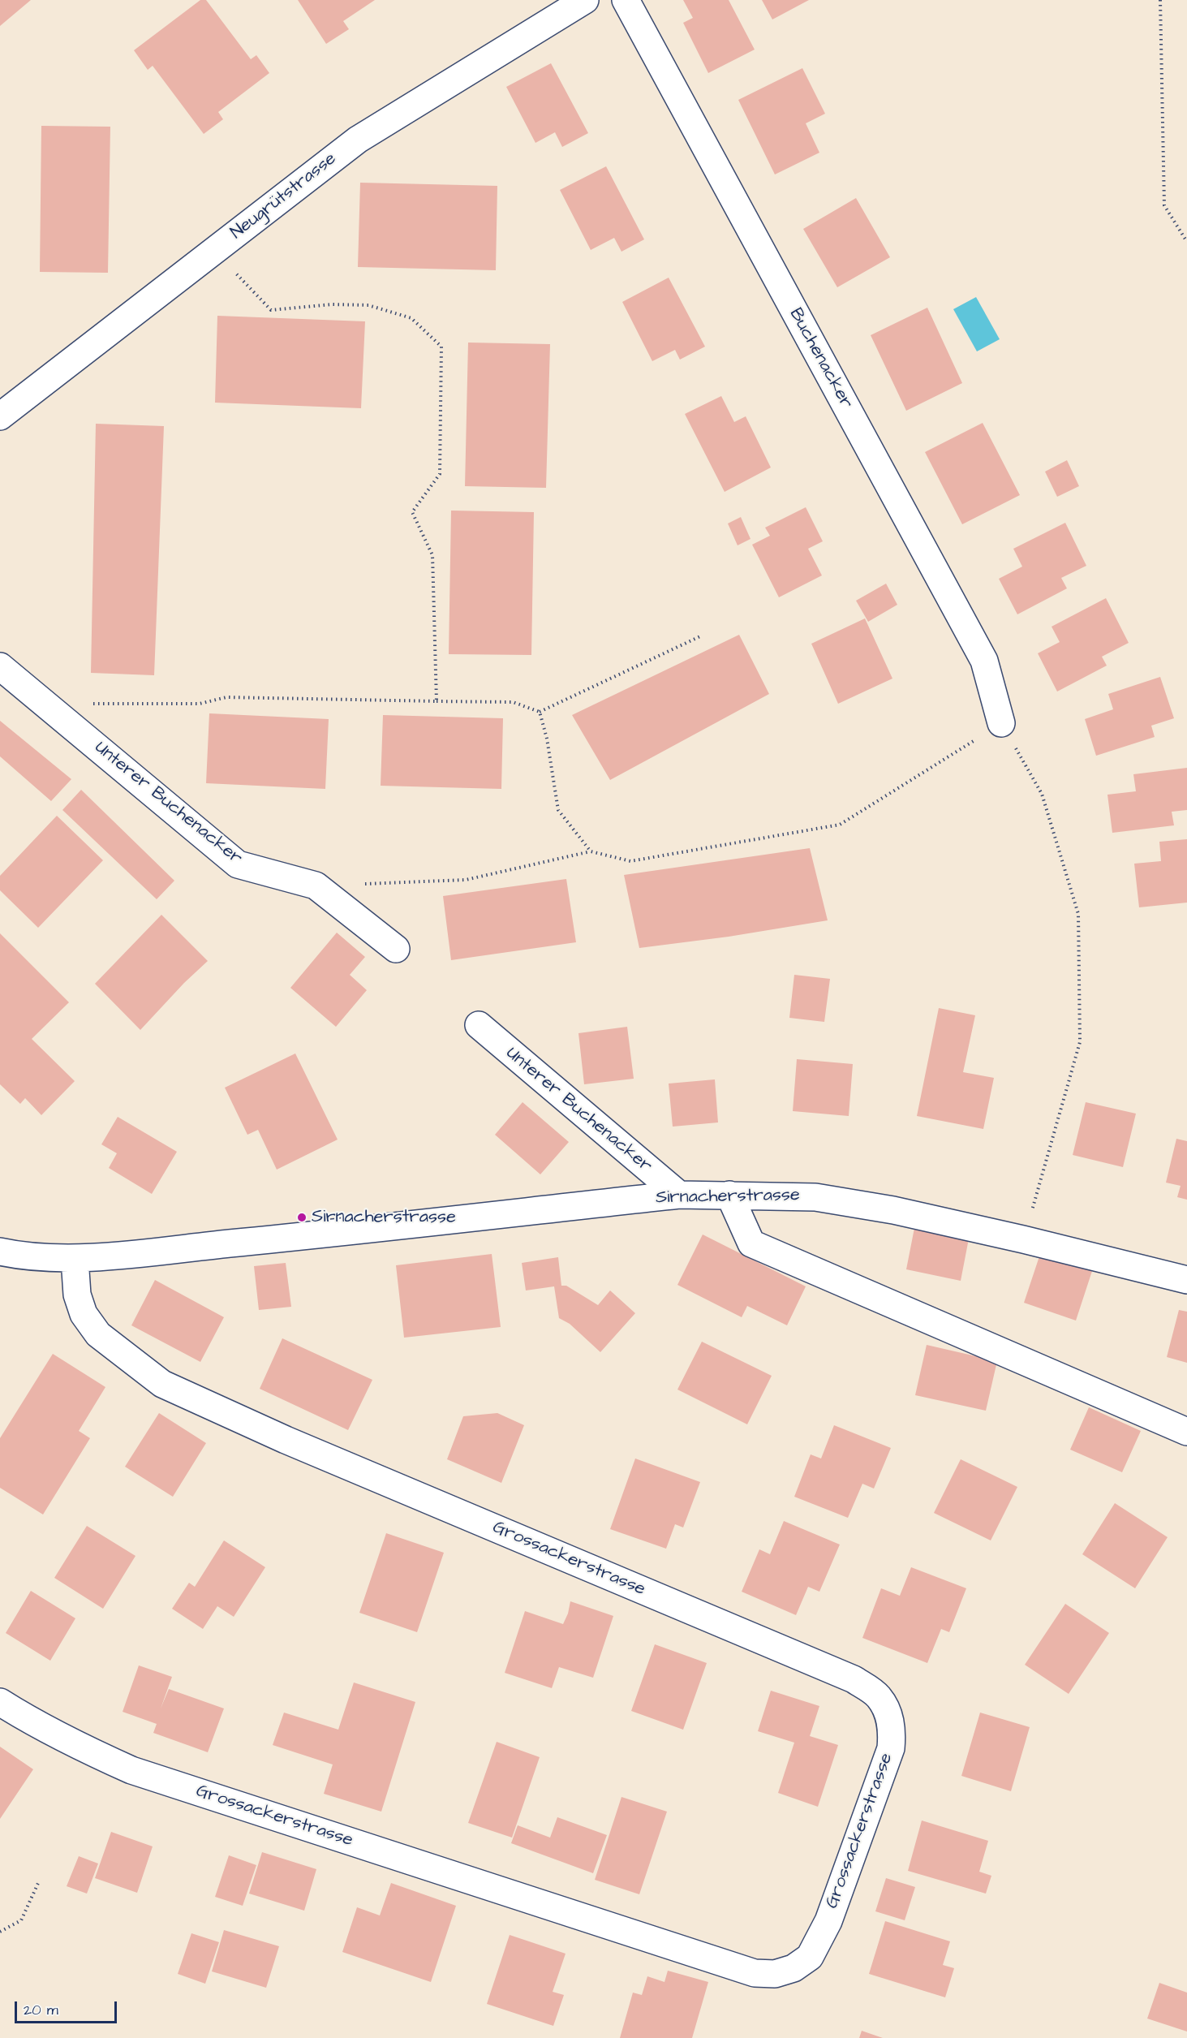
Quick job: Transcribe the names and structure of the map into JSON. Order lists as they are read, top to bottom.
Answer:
{
  "streets": {
    "street": [
      "Neugrütstrasse",
      "Buchenacker",
      "Unterer Buchenacker",
      "Sirnacherstrasse",
      "Grossackerstrasse"
    ]
  },
  "crossings": [
    ["Unterer Buchenacker", "Sirnacherstrasse"],
    ["Sirnacherstrasse", "Grossackerstrasse"]
  ],
  "places": ["Sirnacherstrasse"],
  "scale_bar": "20 m"
}
